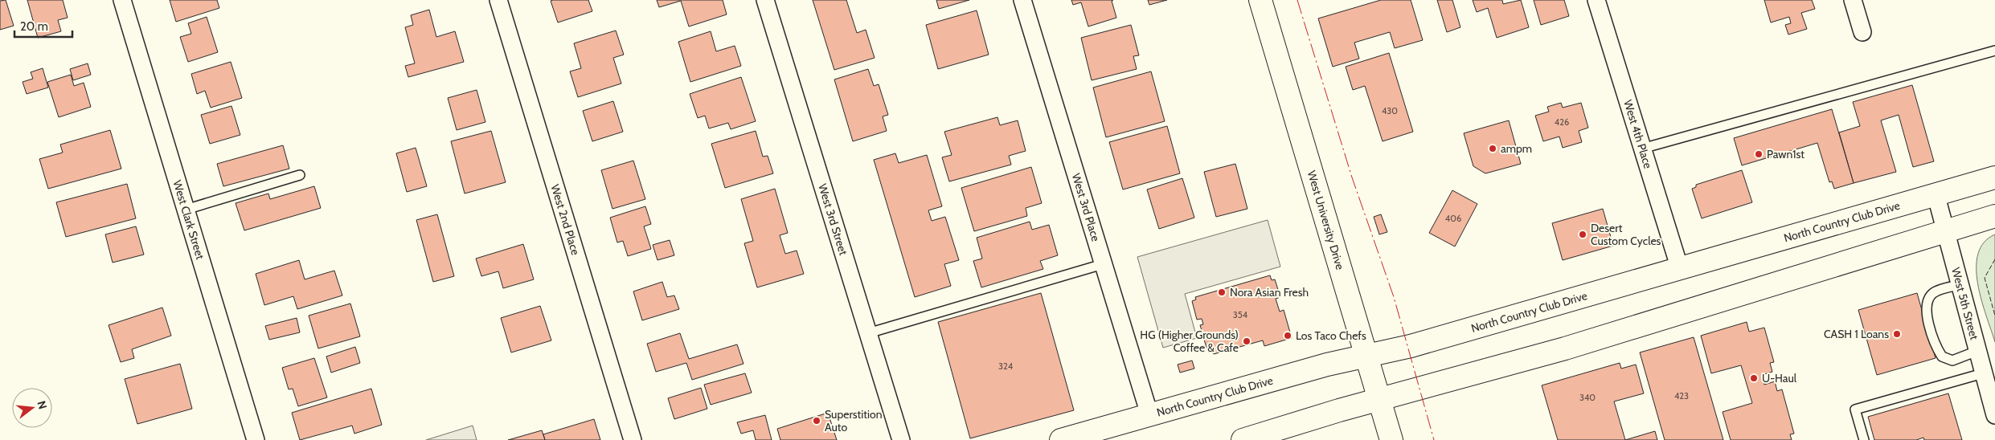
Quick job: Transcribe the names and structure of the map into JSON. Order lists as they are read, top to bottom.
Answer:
{
  "streets": {
    "main road": ["West University Drive", "North Country Club Drive"],
    "street": [
      "West 4th Place",
      "West 3rd Place",
      "West Clark Street",
      "West 2nd Place",
      "West 3rd Street",
      "West 5th Street"
    ]
  },
  "crossings": [
    ["West 4th Place", "North Country Club Drive"],
    ["West 3rd Place", "North Country Club Drive"],
    ["West University Drive", "North Country Club Drive"],
    ["North Country Club Drive", "West 5th Street"]
  ],
  "places": [
    "ampm",
    "Pawn1st",
    "Desert Custom Cycles",
    "Nora Asian Fresh",
    "CASH 1 Loans",
    "Los Taco Chefs",
    "HG (Higher Grounds) Coffee & Cafe",
    "U-Haul",
    "Superstition Auto"
  ],
  "house_numbers": [
    "430",
    "426",
    "406",
    "354",
    "324",
    "423",
    "340"
  ],
  "scale_bar": "20 m",
  "north": "right"
}
